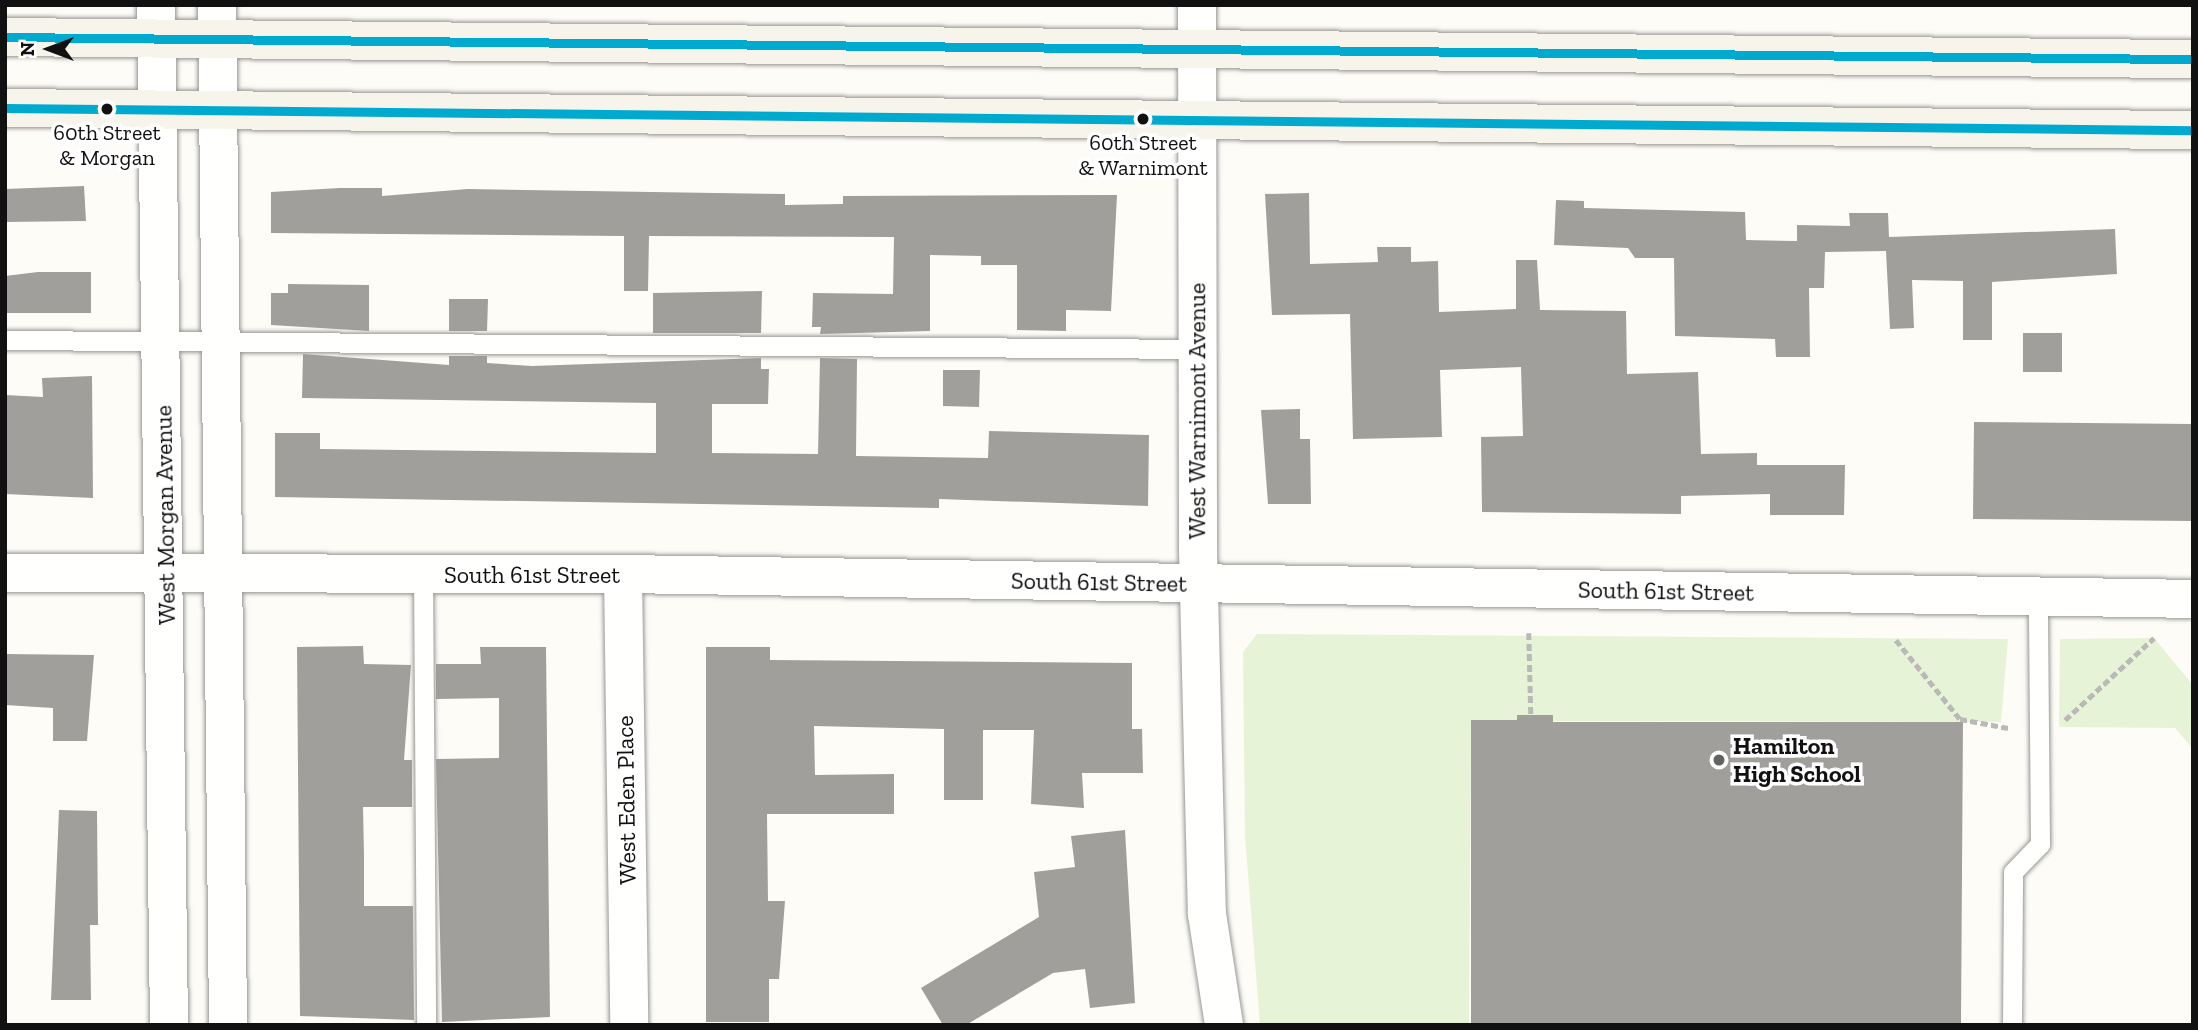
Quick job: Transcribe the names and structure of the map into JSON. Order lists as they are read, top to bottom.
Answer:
{
  "streets": {
    "street": [
      "West Warnimont Avenue",
      "West Morgan Avenue",
      "South 61st Street",
      "West Eden Place"
    ]
  },
  "crossings": [
    ["West Warnimont Avenue", "South 61st Street"],
    ["West Morgan Avenue", "South 61st Street"],
    ["South 61st Street", "West Eden Place"]
  ],
  "places": ["60th Street & Morgan", "60th Street & Warnimont", "Hamilton High School"],
  "north": "left"
}
